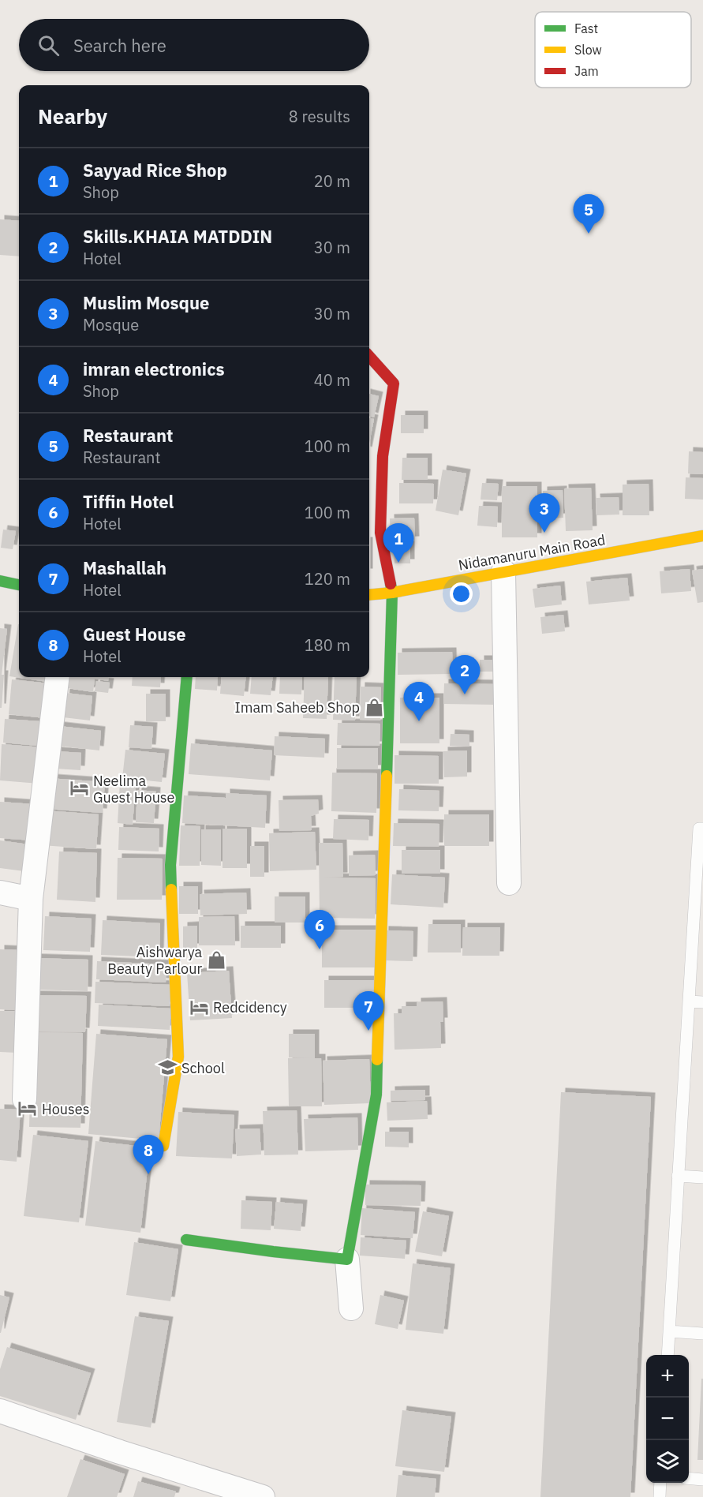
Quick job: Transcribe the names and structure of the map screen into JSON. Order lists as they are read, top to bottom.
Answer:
{
  "streets": {
    "street": ["Nidamanuru Main Road"]
  },
  "places": {
    "shop": ["Imam Saheeb Shop", "Aishwarya Beauty Parlour"],
    "hotel": ["Neelima Guest House", "Redcidency", "Houses"],
    "school or university": ["School"]
  },
  "legend": ["Fast", "Slow", "Jam"],
  "page": {
    "search": "Search here",
    "heading": ["Nearby", "8 results"],
    "list": [
      {
        "mark": "1",
        "name": "Sayyad Rice Shop",
        "note": "Shop",
        "value": "20 m"
      },
      {
        "mark": "2",
        "name": "Skills.KHAIA MATDDIN",
        "note": "Hotel",
        "value": "30 m"
      },
      {
        "mark": "3",
        "name": "Muslim Mosque",
        "note": "Mosque",
        "value": "30 m"
      },
      {
        "mark": "4",
        "name": "imran electronics",
        "note": "Shop",
        "value": "40 m"
      },
      {
        "mark": "5",
        "name": "Restaurant",
        "note": "Restaurant",
        "value": "100 m"
      },
      {
        "mark": "6",
        "name": "Tiffin Hotel",
        "note": "Hotel",
        "value": "100 m"
      },
      {
        "mark": "7",
        "name": "Mashallah",
        "note": "Hotel",
        "value": "120 m"
      },
      {
        "mark": "8",
        "name": "Guest House",
        "note": "Hotel",
        "value": "180 m"
      }
    ],
    "pins": [
      "5",
      "3",
      "1",
      "2",
      "4",
      "6",
      "7",
      "8"
    ],
    "map_buttons": ["+", "−"]
  }
}
